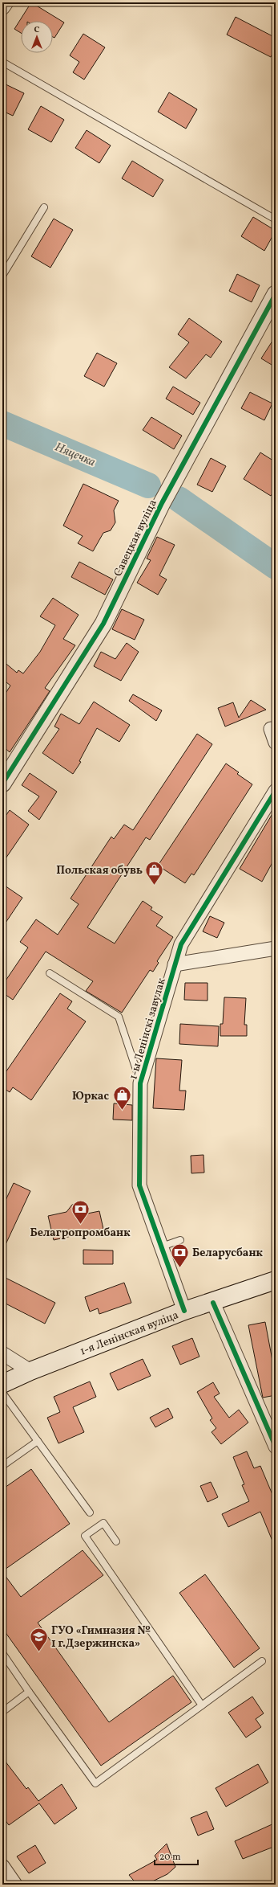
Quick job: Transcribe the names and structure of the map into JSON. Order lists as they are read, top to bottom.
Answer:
{
  "streets": {
    "main road": ["1-я Ленінская вуліца"],
    "street": ["Савецкая вуліца", "1-ы Ленінскі завулак"]
  },
  "crossings": [
    ["1-ы Ленінскі завулак", "1-я Ленінская вуліца"]
  ],
  "water": ["Няцечка"],
  "places": {
    "shop": ["Польская обувь", "Юркас"],
    "bank": ["Белагропромбанк", "Беларусбанк"],
    "school or university": ["ГУО «Гимназия № 1 г.Дзержинска»"]
  },
  "scale_bar": "20 m",
  "north": "top"
}
